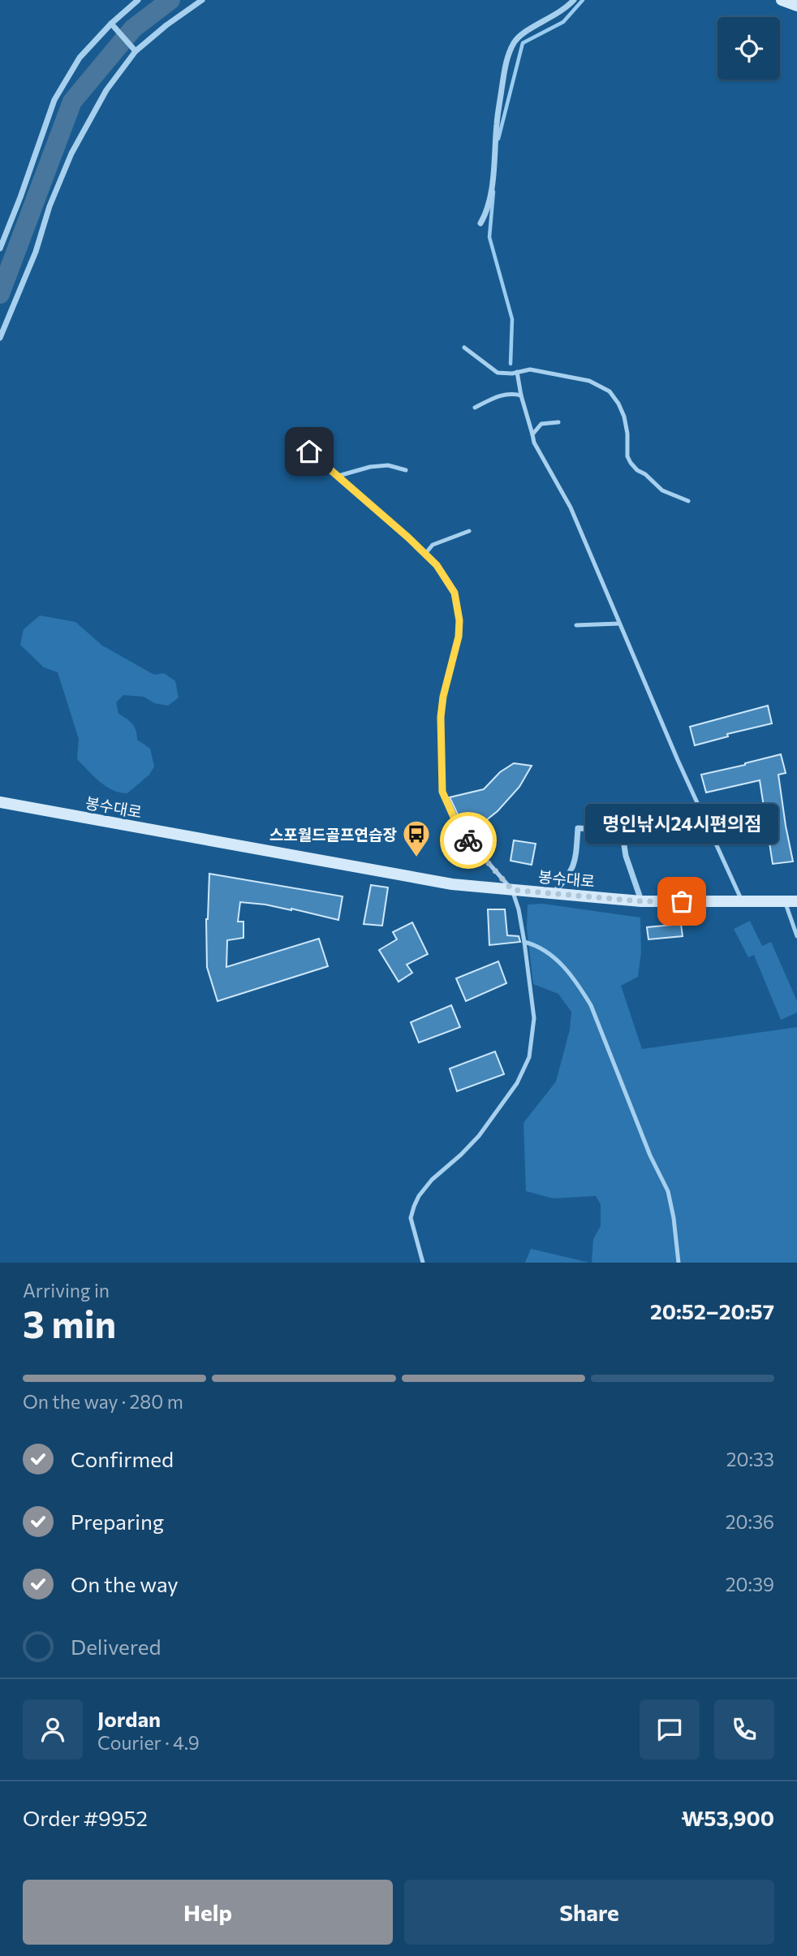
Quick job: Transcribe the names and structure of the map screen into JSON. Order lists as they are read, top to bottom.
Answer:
{
  "streets": {
    "main road": ["봉수대로"]
  },
  "places": {
    "bus stop": ["스포월드골프연습장"],
    "other": ["명인낚시24시편의점"]
  },
  "page": {
    "bubble": "명인낚시24시편의점",
    "heading": ["3 min", "Arriving in", "20:52–20:57"],
    "panel": [
      "Jordan",
      "Courier · 4.9",
      "Order #9952",
      "₩53,900"
    ],
    "bar": "On the way · 280 m",
    "list": [
      ["Confirmed", "20:33"],
      ["Preparing", "20:36"],
      ["On the way", "20:39"],
      "Delivered"
    ],
    "buttons": ["Help", "Share"]
  }
}
